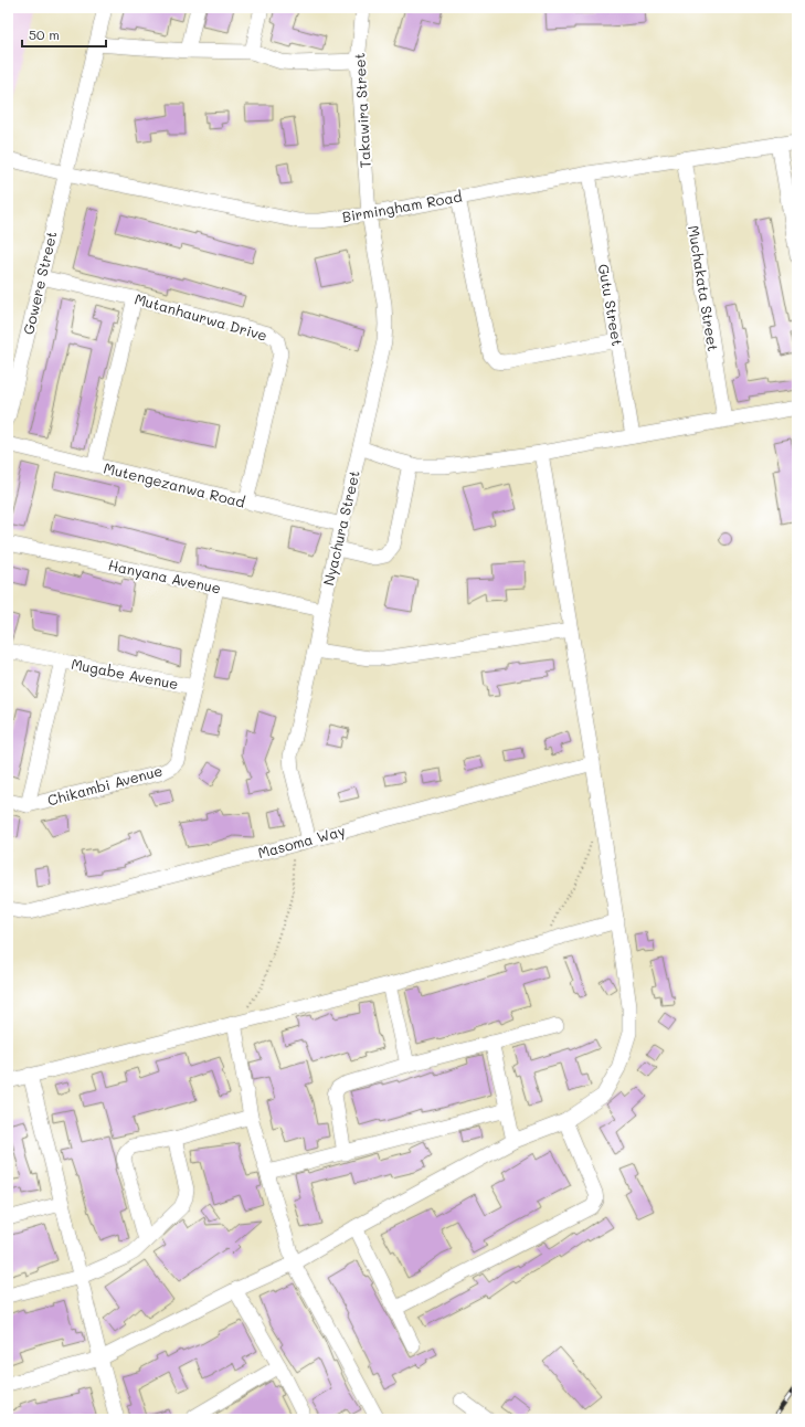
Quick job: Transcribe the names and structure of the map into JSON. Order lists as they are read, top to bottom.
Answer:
{
  "streets": {
    "street": [
      "Takawira Street",
      "Birmingham Road",
      "Gowere Street",
      "Muchakata Street",
      "Gutu Street",
      "Mutanhaurwa Drive",
      "Mutengezanwa Road",
      "Nyachura Street",
      "Hanyana Avenue",
      "Mugabe Avenue",
      "Chikambi Avenue",
      "Masoma Way"
    ]
  },
  "crossings": [
    ["Takawira Street", "Birmingham Road"],
    ["Takawira Street", "Nyachura Street"],
    ["Birmingham Road", "Gowere Street"],
    ["Birmingham Road", "Muchakata Street"],
    ["Birmingham Road", "Gutu Street"],
    ["Birmingham Road", "Nyachura Street"],
    ["Gowere Street", "Mutanhaurwa Drive"],
    ["Mutanhaurwa Drive", "Mutengezanwa Road"],
    ["Mutengezanwa Road", "Nyachura Street"],
    ["Nyachura Street", "Hanyana Avenue"],
    ["Nyachura Street", "Masoma Way"],
    ["Hanyana Avenue", "Mugabe Avenue"],
    ["Mugabe Avenue", "Chikambi Avenue"]
  ],
  "scale_bar": "50 m"
}
